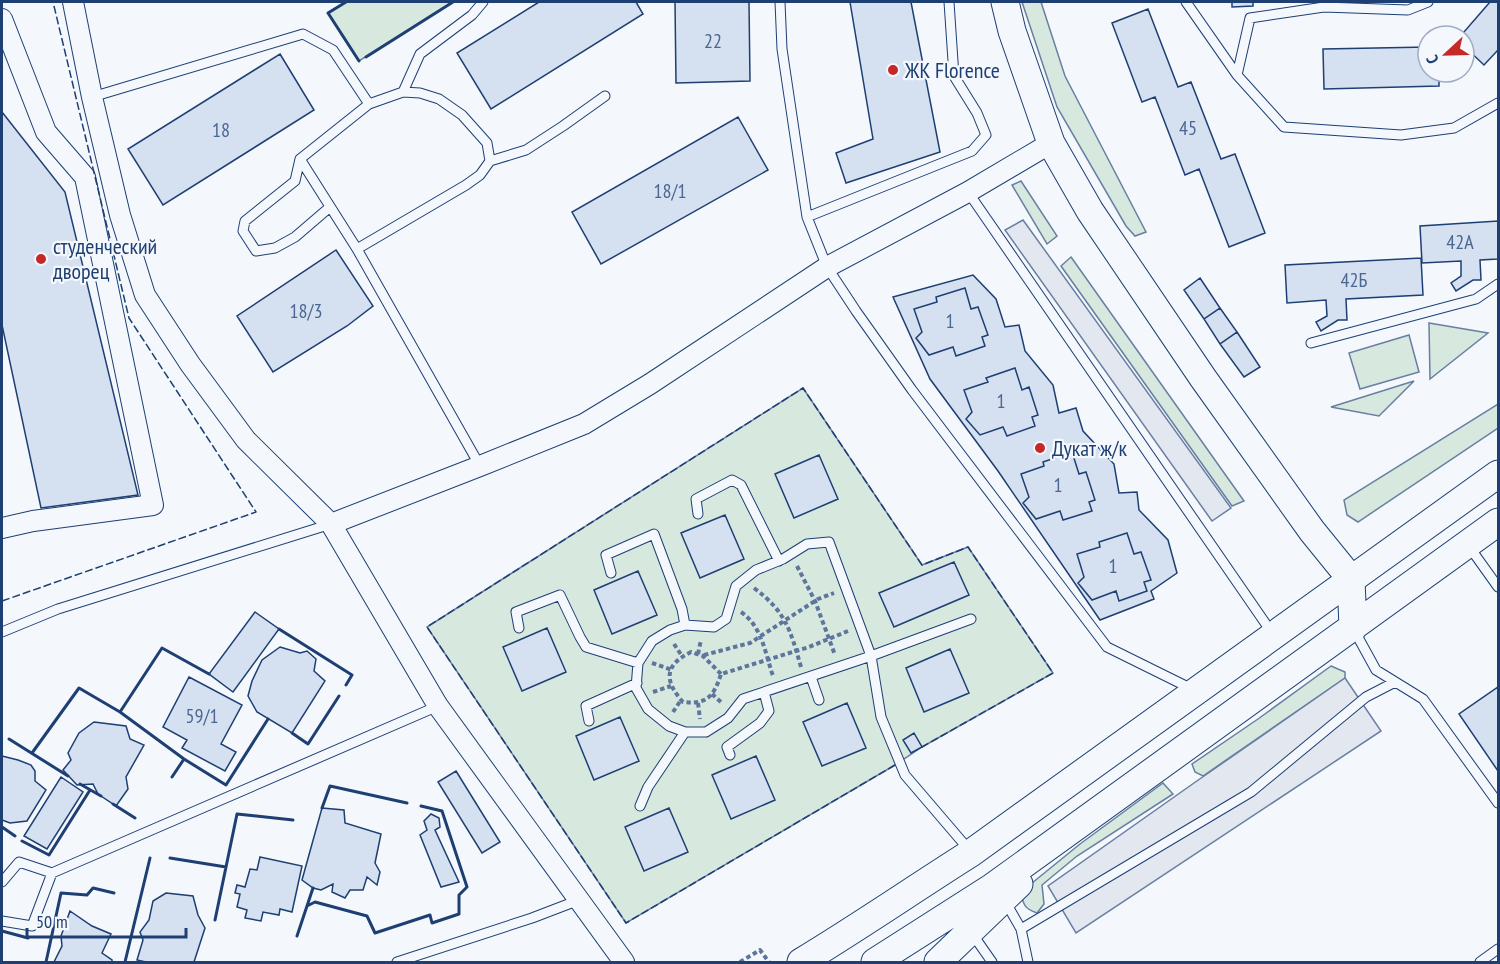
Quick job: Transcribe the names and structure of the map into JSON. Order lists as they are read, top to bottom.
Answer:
{
  "places": ["ЖК Florence", "студенческий дворец", "Дукат ж/к"],
  "house_numbers": [
    "22",
    "45",
    "18",
    "18/1",
    "42А",
    "42Б",
    "18/3",
    "1",
    "1",
    "1",
    "1",
    "59/1"
  ],
  "scale_bar": "50 m",
  "north": "left"
}
